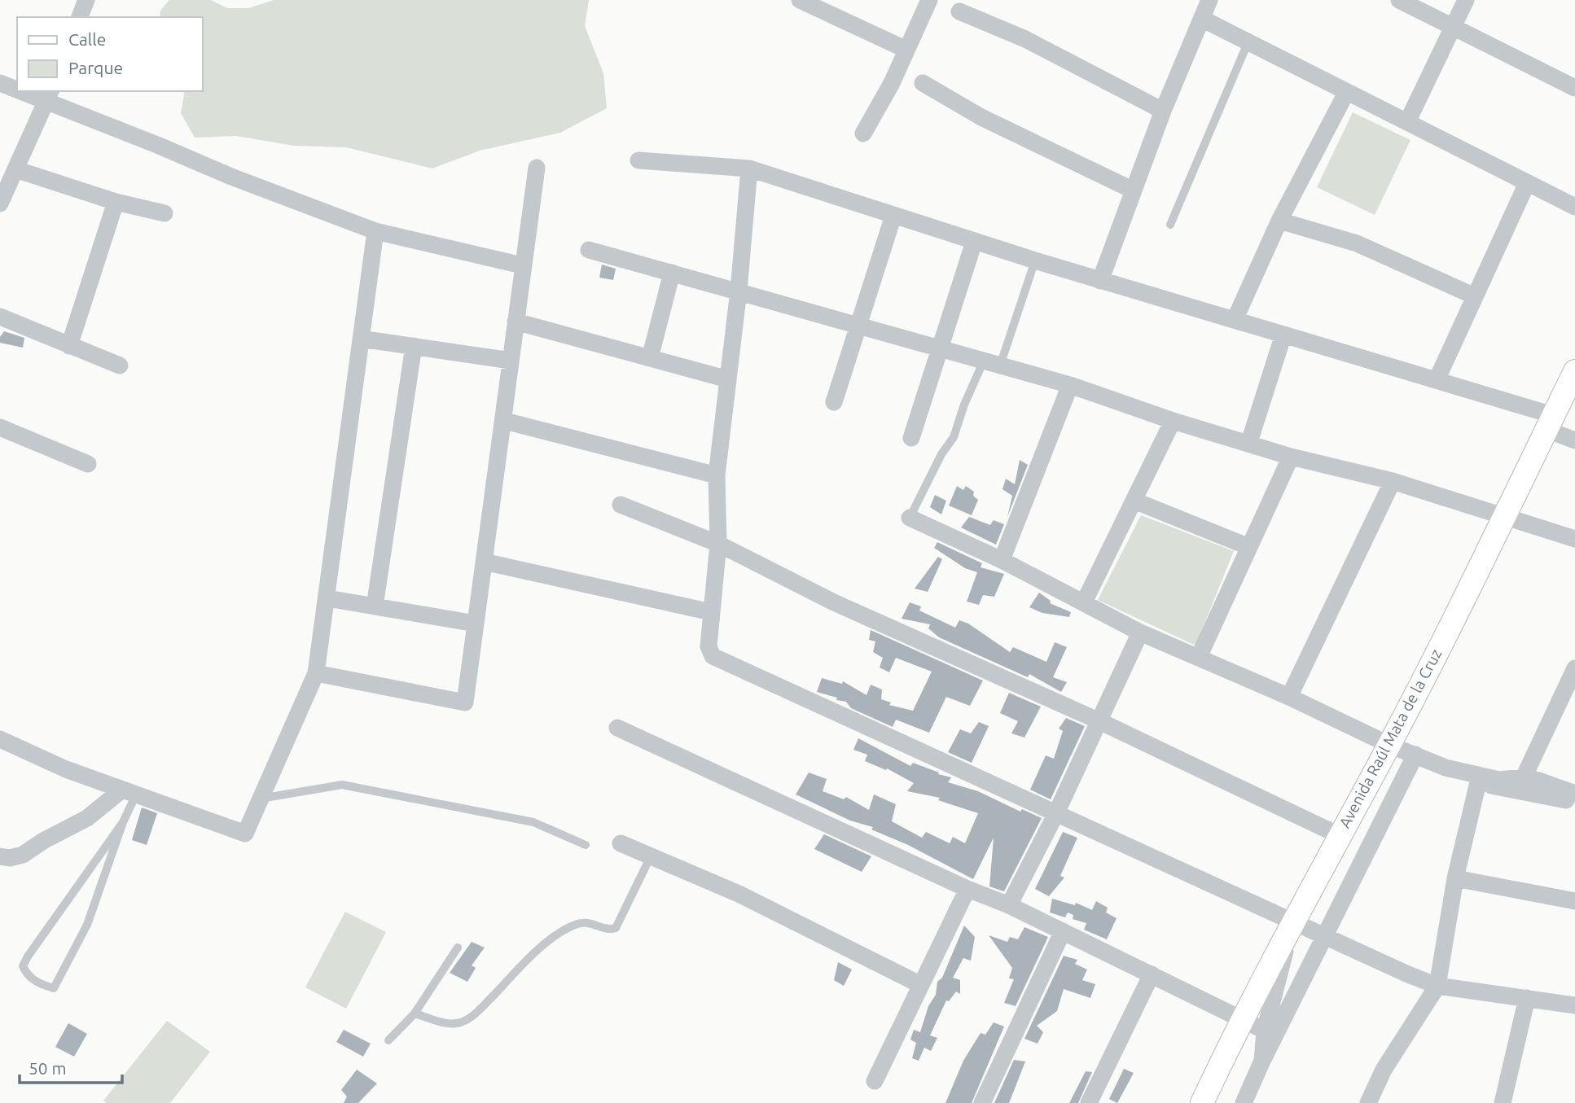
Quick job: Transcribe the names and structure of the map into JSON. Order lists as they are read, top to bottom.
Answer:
{
  "streets": {
    "street": ["Avenida Raúl Mata de la Cruz"]
  },
  "legend": ["Calle", "Parque"],
  "scale_bar": "50 m"
}
